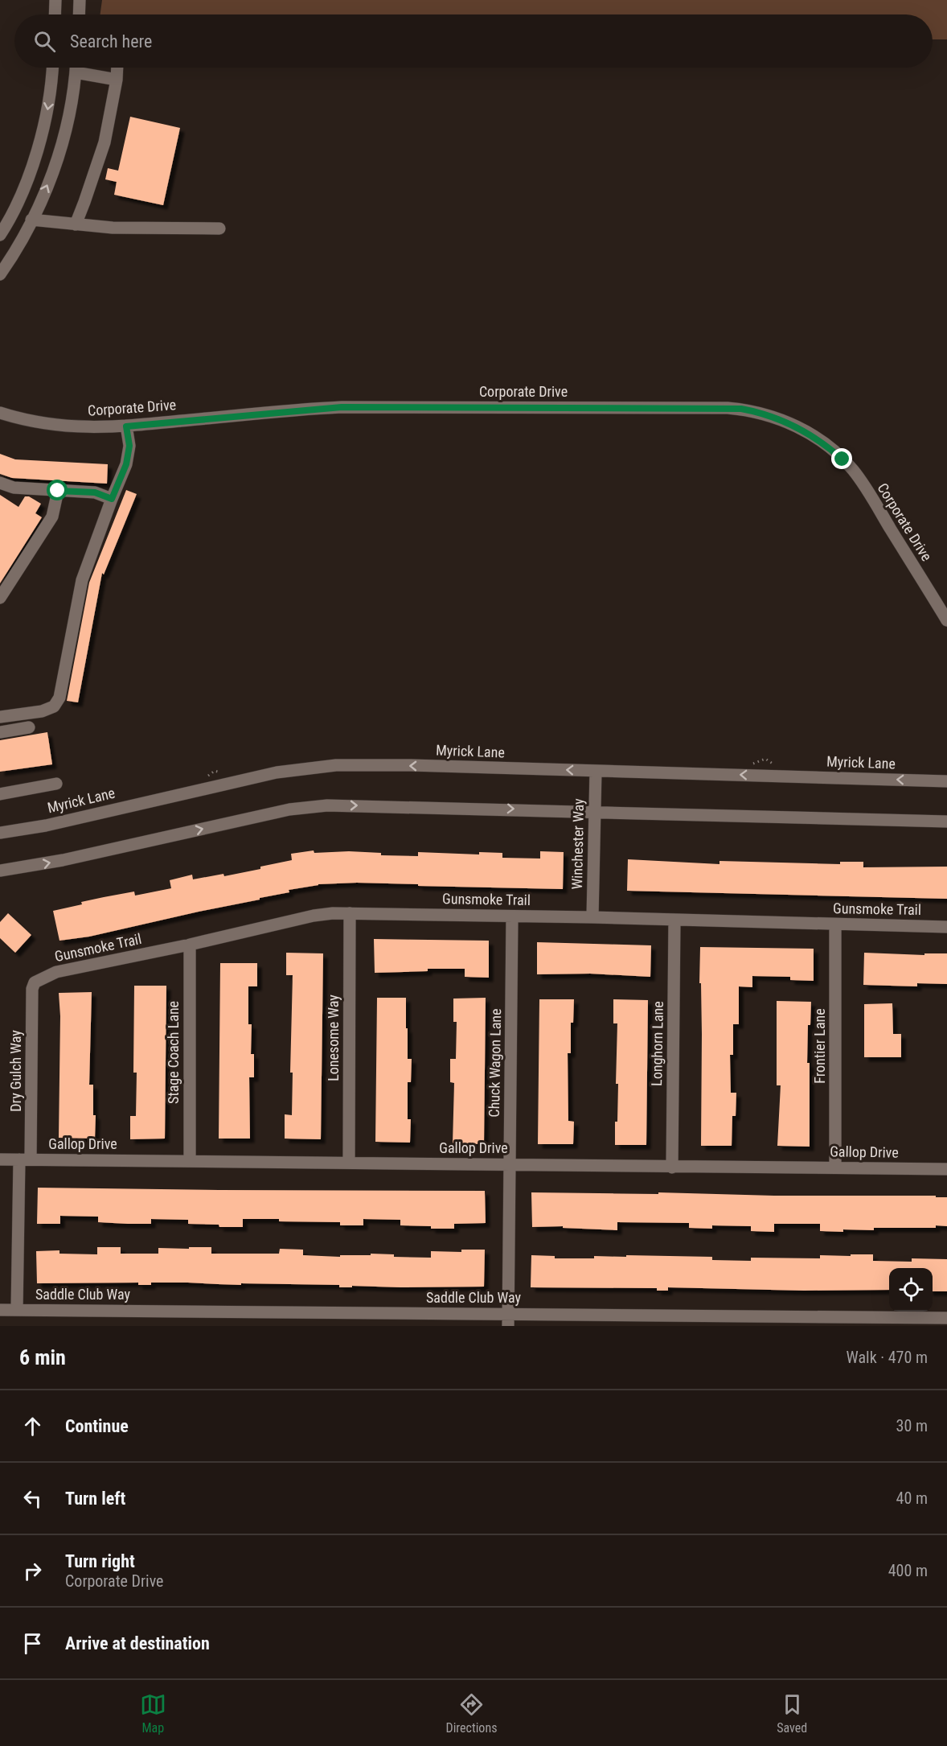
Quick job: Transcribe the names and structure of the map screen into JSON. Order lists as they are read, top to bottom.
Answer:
{
  "streets": {
    "street": [
      "Corporate Drive",
      "Myrick Lane",
      "Winchester Way",
      "Gunsmoke Trail",
      "Lonesome Way",
      "Longhorn Lane",
      "Frontier Lane",
      "Stage Coach Lane",
      "Chuck Wagon Lane",
      "Dry Gulch Way",
      "Gallop Drive",
      "Saddle Club Way"
    ]
  },
  "crossings": [
    ["Myrick Lane", "Winchester Way"],
    ["Winchester Way", "Gunsmoke Trail"],
    ["Gunsmoke Trail", "Lonesome Way"],
    ["Gunsmoke Trail", "Longhorn Lane"],
    ["Gunsmoke Trail", "Frontier Lane"],
    ["Gunsmoke Trail", "Stage Coach Lane"],
    ["Gunsmoke Trail", "Chuck Wagon Lane"],
    ["Gunsmoke Trail", "Dry Gulch Way"],
    ["Lonesome Way", "Gallop Drive"],
    ["Longhorn Lane", "Gallop Drive"],
    ["Frontier Lane", "Gallop Drive"],
    ["Stage Coach Lane", "Gallop Drive"],
    ["Chuck Wagon Lane", "Gallop Drive"],
    ["Chuck Wagon Lane", "Saddle Club Way"],
    ["Dry Gulch Way", "Gallop Drive"],
    ["Dry Gulch Way", "Saddle Club Way"]
  ],
  "page": {
    "search": "Search here",
    "heading": ["6 min", "Walk · 470 m"],
    "list": [
      ["Continue", "30 m"],
      ["Turn left", "40 m"],
      ["Turn right", "Corporate Drive", "400 m"],
      "Arrive at destination"
    ],
    "nav": ["Map", "Directions", "Saved"]
  }
}
